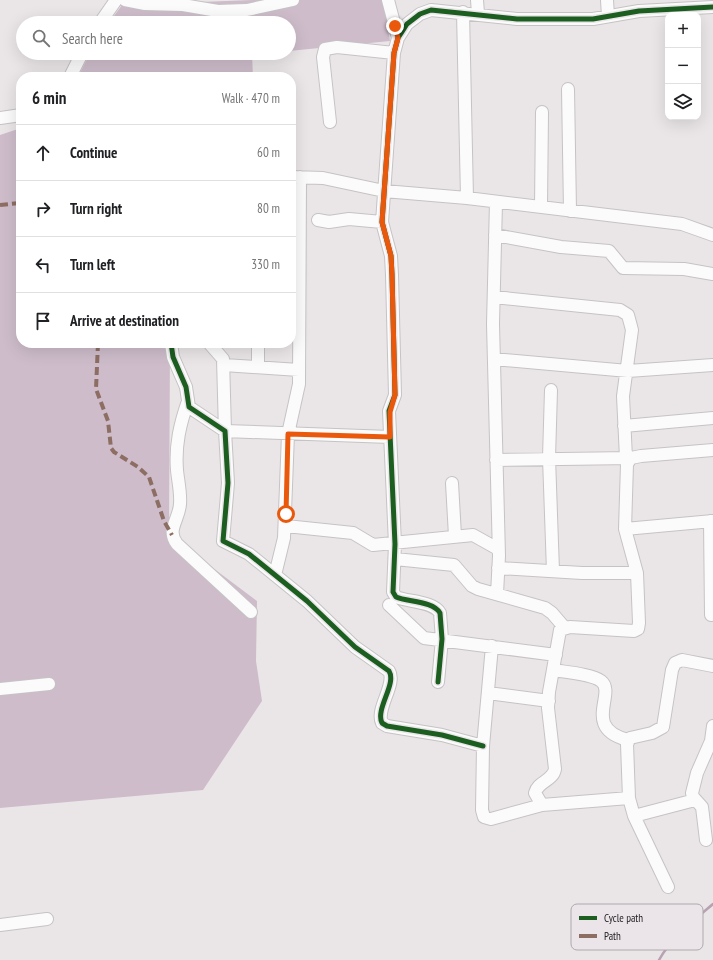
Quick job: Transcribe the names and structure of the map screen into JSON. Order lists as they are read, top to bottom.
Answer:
{
  "legend": ["Cycle path", "Path"],
  "page": {
    "map_buttons": ["+", "−"],
    "search": "Search here",
    "heading": ["6 min", "Walk · 470 m"],
    "list": [
      ["Continue", "60 m"],
      ["Turn right", "80 m"],
      ["Turn left", "330 m"],
      "Arrive at destination"
    ]
  }
}
